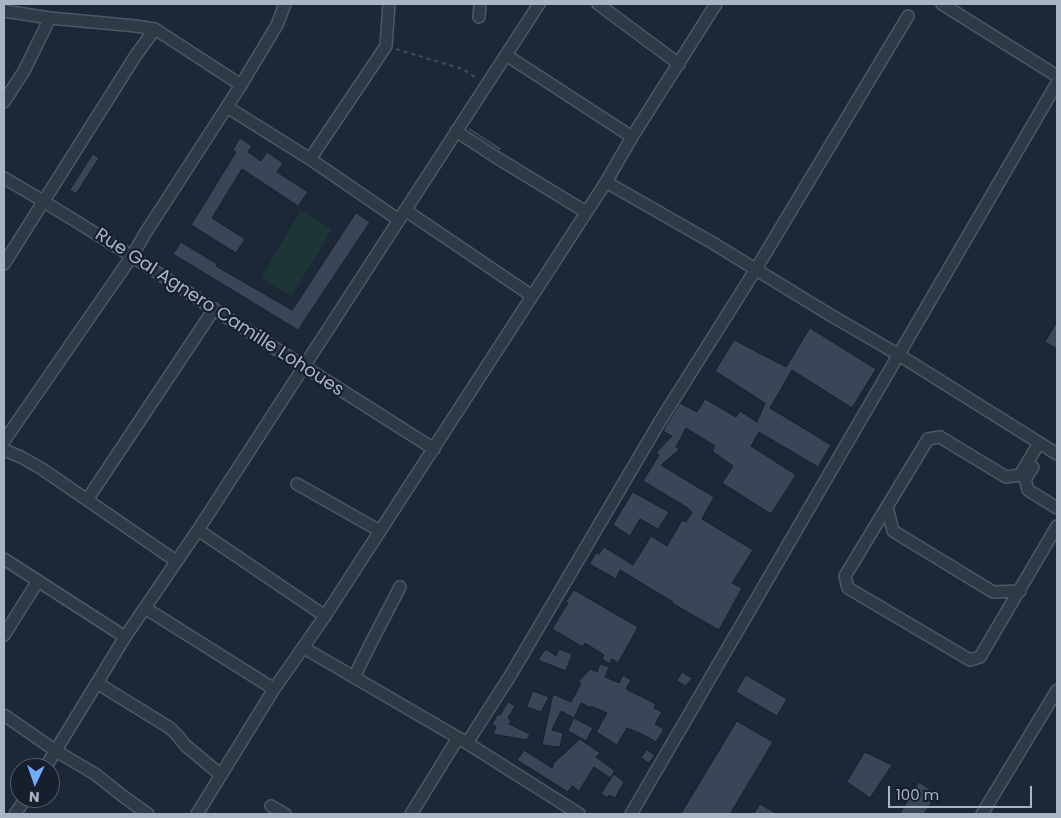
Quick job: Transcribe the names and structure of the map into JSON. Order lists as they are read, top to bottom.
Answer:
{
  "streets": {
    "street": ["Rue Gal Agnero Camille Lohoues"]
  },
  "scale_bar": "100 m",
  "north": "bottom"
}
